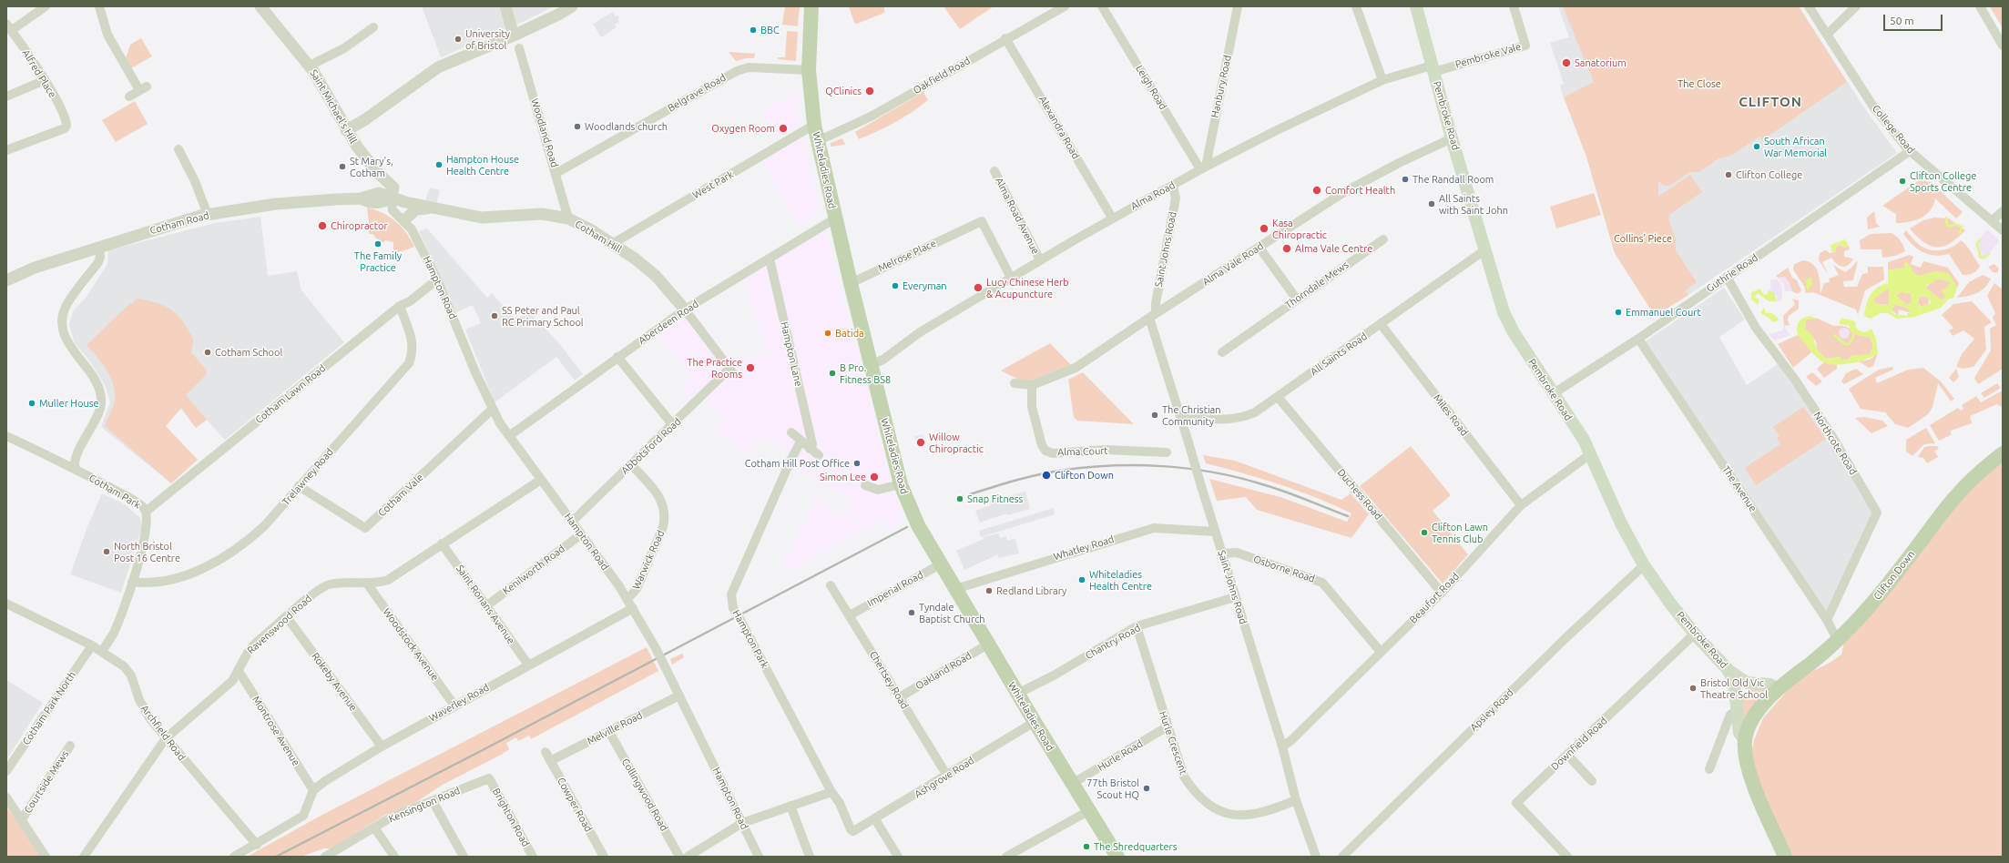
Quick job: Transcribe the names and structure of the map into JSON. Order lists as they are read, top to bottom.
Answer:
{
  "streets": {
    "main road": ["Pembroke Road", "Whiteladies Road", "Clifton Down"],
    "street": [
      "Pembroke Vale",
      "Alfred Place",
      "Oakfield Road",
      "Hanbury Road",
      "Leigh Road",
      "Belgrave Road",
      "Saint Michael's Hill",
      "Alexandra Road",
      "College Road",
      "Woodland Road",
      "West Park",
      "Alma Road",
      "Alma Road Avenue",
      "Cotham Road",
      "Cotham Hill",
      "Saint Johns Road",
      "Melrose Place",
      "Alma Vale Road",
      "Guthrie Road",
      "Thorndale Mews",
      "Hampton Road",
      "Aberdeen Road",
      "Hampton Lane",
      "All Saints Road",
      "Cotham Lawn Road",
      "Miles Road",
      "Northcote Road",
      "Abbotsford Road",
      "Alma Court",
      "Trelawney Road",
      "The Avenue",
      "Cotham Park",
      "Duchess Road",
      "Cotham Vale",
      "Whatley Road",
      "Warwick Road",
      "Osborne Road",
      "Kenilworth Road",
      "Imperial Road",
      "Beaufort Road",
      "Saint Ronans Avenue",
      "Ravenswood Road",
      "Hampton Park",
      "Chantry Road",
      "Woodstock Avenue",
      "Oakland Road",
      "Chertsey Road",
      "Rokeby Avenue",
      "Waverley Road",
      "Cotham Park North",
      "Apsley Road",
      "Melville Road",
      "Montrose Avenue",
      "Archfield Road",
      "Hurle Crescent",
      "Downfield Road",
      "Hurle Road",
      "Ashgrove Road",
      "Courtside Mews",
      "Collingwood Road",
      "Kensington Road",
      "Cowper Road",
      "Brighton Road"
    ]
  },
  "crossings": [
    ["Pembroke Vale", "Pembroke Road"],
    ["Pembroke Vale", "Alma Road"],
    ["Oakfield Road", "Alexandra Road"],
    ["Oakfield Road", "Whiteladies Road"],
    ["Hanbury Road", "Leigh Road"],
    ["Hanbury Road", "Alma Road"],
    ["Leigh Road", "Alma Road"],
    ["Belgrave Road", "Woodland Road"],
    ["Belgrave Road", "Whiteladies Road"],
    ["Saint Michael's Hill", "Cotham Road"],
    ["Saint Michael's Hill", "Cotham Hill"],
    ["Saint Michael's Hill", "Hampton Road"],
    ["Pembroke Road", "Alma Road"],
    ["Pembroke Road", "Alma Vale Road"],
    ["Pembroke Road", "Guthrie Road"],
    ["Pembroke Road", "All Saints Road"],
    ["Pembroke Road", "Clifton Down"],
    ["Pembroke Road", "Beaufort Road"],
    ["Pembroke Road", "Apsley Road"],
    ["Pembroke Road", "Downfield Road"],
    ["Alexandra Road", "Alma Road"],
    ["College Road", "Guthrie Road"],
    ["Woodland Road", "Cotham Hill"],
    ["Whiteladies Road", "West Park"],
    ["Whiteladies Road", "Alma Road"],
    ["Whiteladies Road", "Melrose Place"],
    ["Whiteladies Road", "Aberdeen Road"],
    ["Whiteladies Road", "Whatley Road"],
    ["Whiteladies Road", "Imperial Road"],
    ["Whiteladies Road", "Chantry Road"],
    ["Whiteladies Road", "Oakland Road"],
    ["Whiteladies Road", "Hurle Road"],
    ["Whiteladies Road", "Ashgrove Road"],
    ["West Park", "Cotham Hill"],
    ["Alma Road", "Alma Road Avenue"],
    ["Alma Road", "Saint Johns Road"],
    ["Alma Road", "Melrose Place"],
    ["Cotham Road", "Cotham Hill"],
    ["Cotham Road", "Hampton Road"],
    ["Cotham Hill", "Hampton Road"],
    ["Cotham Hill", "Aberdeen Road"],
    ["Cotham Hill", "Abbotsford Road"],
    ["Saint Johns Road", "Alma Vale Road"],
    ["Saint Johns Road", "All Saints Road"],
    ["Saint Johns Road", "Whatley Road"],
    ["Saint Johns Road", "Osborne Road"],
    ["Saint Johns Road", "Beaufort Road"],
    ["Saint Johns Road", "Chantry Road"],
    ["Saint Johns Road", "Hurle Crescent"],
    ["Alma Vale Road", "Alma Court"],
    ["Guthrie Road", "Northcote Road"],
    ["Guthrie Road", "The Avenue"],
    ["Hampton Road", "Aberdeen Road"],
    ["Hampton Road", "Cotham Lawn Road"],
    ["Hampton Road", "Abbotsford Road"],
    ["Hampton Road", "Cotham Vale"],
    ["Hampton Road", "Warwick Road"],
    ["Hampton Road", "Kenilworth Road"],
    ["Hampton Road", "Ravenswood Road"],
    ["Hampton Road", "Waverley Road"],
    ["Hampton Road", "Melville Road"],
    ["Aberdeen Road", "Hampton Lane"],
    ["All Saints Road", "Miles Road"],
    ["All Saints Road", "Duchess Road"],
    ["Cotham Lawn Road", "Trelawney Road"],
    ["Cotham Lawn Road", "Cotham Park"],
    ["Miles Road", "Beaufort Road"],
    ["Northcote Road", "The Avenue"],
    ["Abbotsford Road", "Warwick Road"],
    ["Trelawney Road", "Cotham Park"],
    ["Trelawney Road", "Cotham Vale"],
    ["The Avenue", "Clifton Down"],
    ["Cotham Park", "Archfield Road"],
    ["Duchess Road", "Beaufort Road"],
    ["Osborne Road", "Beaufort Road"],
    ["Kenilworth Road", "Saint Ronans Avenue"],
    ["Imperial Road", "Chertsey Road"],
    ["Saint Ronans Avenue", "Ravenswood Road"],
    ["Saint Ronans Avenue", "Waverley Road"],
    ["Ravenswood Road", "Woodstock Avenue"],
    ["Ravenswood Road", "Rokeby Avenue"],
    ["Ravenswood Road", "Montrose Avenue"],
    ["Ravenswood Road", "Archfield Road"],
    ["Hampton Park", "Ashgrove Road"],
    ["Chantry Road", "Hurle Crescent"],
    ["Woodstock Avenue", "Waverley Road"],
    ["Oakland Road", "Chertsey Road"],
    ["Chertsey Road", "Ashgrove Road"],
    ["Rokeby Avenue", "Waverley Road"],
    ["Waverley Road", "Montrose Avenue"],
    ["Cotham Park North", "Archfield Road"],
    ["Melville Road", "Collingwood Road"],
    ["Melville Road", "Cowper Road"],
    ["Hurle Crescent", "Hurle Road"],
    ["Kensington Road", "Brighton Road"]
  ],
  "districts": ["CLIFTON"],
  "parks": ["The Close", "Collins' Piece"],
  "places": [
    "BBC",
    "University of Bristol",
    "Sanatorium",
    "QClinics",
    "Woodlands church",
    "Oxygen Room",
    "South African War Memorial",
    "Hampton House Health Centre",
    "St Mary's, Cotham",
    "Clifton College",
    "The Randall Room",
    "Clifton College Sports Centre",
    "Comfort Health",
    "All Saints with Saint John",
    "Chiropractor",
    "Kasa Chiropractic",
    "The Family Practice",
    "Alma Vale Centre",
    "Everyman",
    "Lucy Chinese Herb & Acupuncture",
    "Emmanuel Court",
    "SS Peter and Paul RC Primary School",
    "Batida",
    "Cotham School",
    "The Practice Rooms",
    "B Pro. Fitness BS8",
    "Muller House",
    "The Christian Community",
    "Willow Chiropractic",
    "Cotham Hill Post Office",
    "Clifton Down",
    "Simon Lee",
    "Snap Fitness",
    "Clifton Lawn Tennis Club",
    "North Bristol Post 16 Centre",
    "Whiteladies Health Centre",
    "Redland Library",
    "Tyndale Baptist Church",
    "Bristol Old Vic Theatre School",
    "77th Bristol Scout HQ",
    "The Shredquarters"
  ],
  "scale_bar": "50 m"
}
